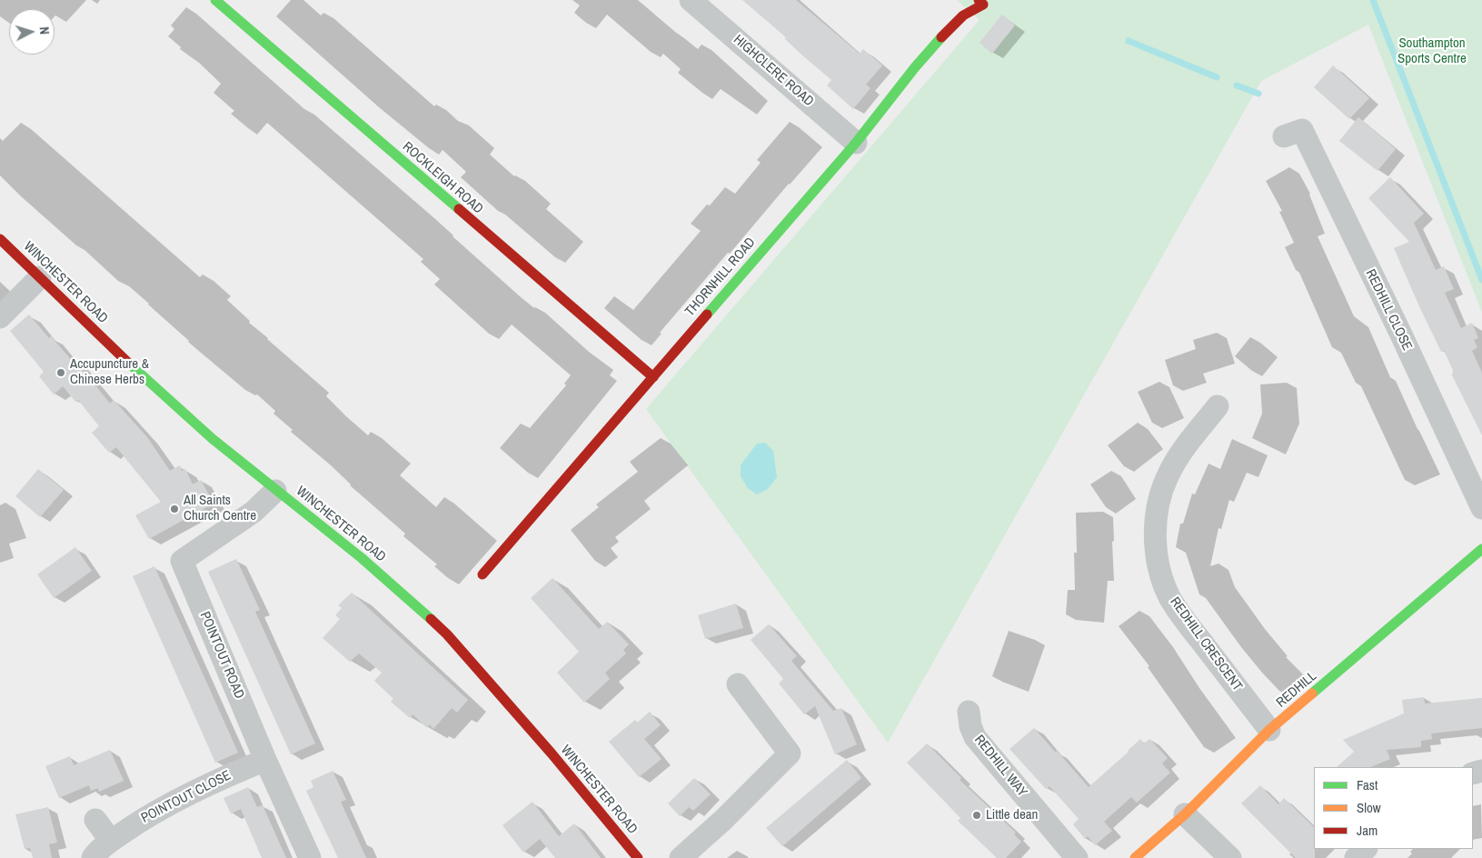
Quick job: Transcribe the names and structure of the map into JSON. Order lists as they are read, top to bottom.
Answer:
{
  "streets": {
    "street": [
      "HIGHCLERE ROAD",
      "ROCKLEIGH ROAD",
      "THORNHILL ROAD",
      "WINCHESTER ROAD",
      "REDHILL CLOSE",
      "REDHILL CRESCENT",
      "POINTOUT ROAD",
      "REDHILL",
      "REDHILL WAY",
      "POINTOUT CLOSE"
    ]
  },
  "crossings": [
    ["HIGHCLERE ROAD", "THORNHILL ROAD"],
    ["ROCKLEIGH ROAD", "THORNHILL ROAD"],
    ["WINCHESTER ROAD", "POINTOUT ROAD"],
    ["REDHILL CRESCENT", "REDHILL"],
    ["POINTOUT ROAD", "POINTOUT CLOSE"]
  ],
  "parks": ["Southampton Sports Centre"],
  "places": ["Accupuncture & Chinese Herbs", "All Saints Church Centre", "Little dean"],
  "legend": ["Fast", "Slow", "Jam"],
  "north": "right"
}
